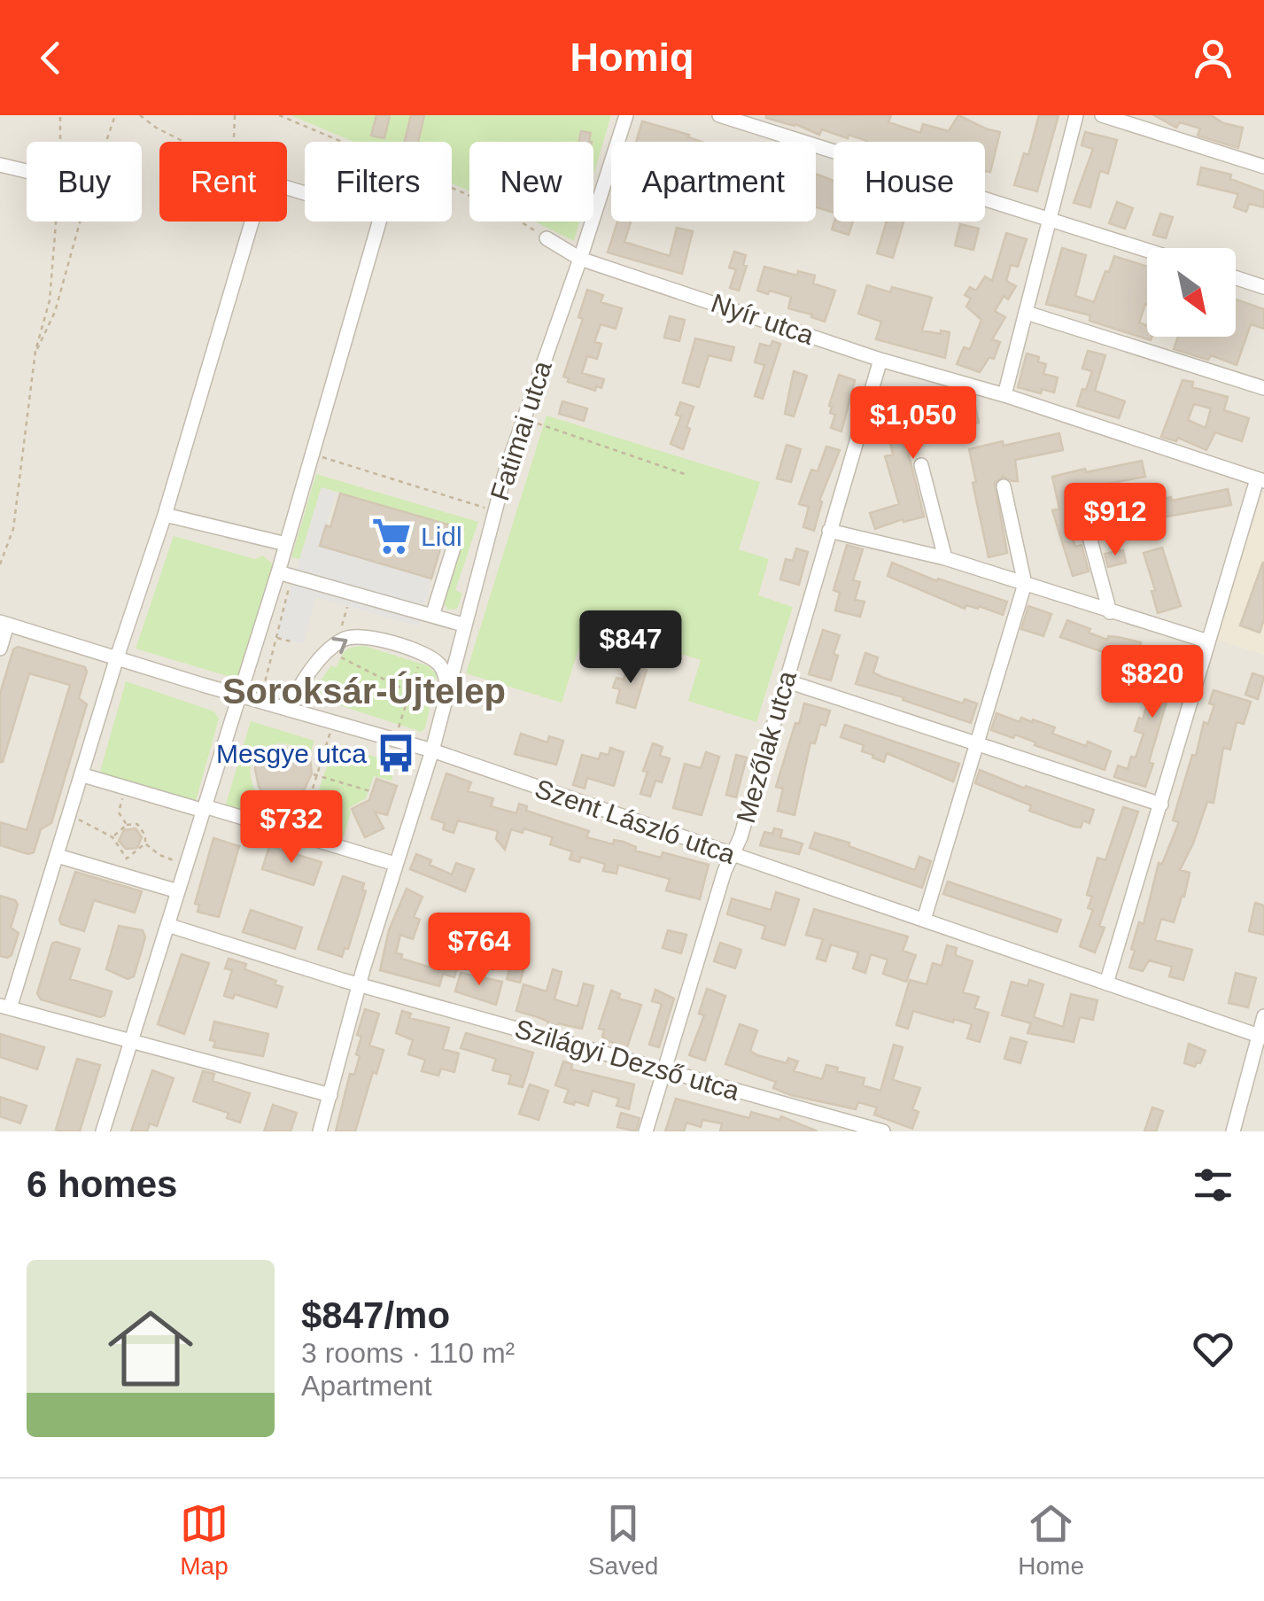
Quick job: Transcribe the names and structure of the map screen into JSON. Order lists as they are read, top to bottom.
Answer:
{
  "streets": {
    "street": [
      "Nyír utca",
      "Fatimai utca",
      "Mezőlak utca",
      "Szent László utca",
      "Szilágyi Dezső utca"
    ]
  },
  "crossings": [
    ["Nyír utca", "Fatimai utca"],
    ["Nyír utca", "Mezőlak utca"],
    ["Fatimai utca", "Szent László utca"],
    ["Mezőlak utca", "Szent László utca"],
    ["Mezőlak utca", "Szilágyi Dezső utca"]
  ],
  "districts": ["Soroksár-Újtelep"],
  "places": {
    "supermarket": ["Lidl"],
    "bus stop": ["Mesgye utca"]
  },
  "north": "bottom right",
  "page": {
    "header": "Homiq",
    "chip": [
      "Buy",
      "Rent",
      "Filters",
      "New",
      "Apartment",
      "House"
    ],
    "price": [
      "$1,050",
      "$912",
      "$847",
      "$820",
      "$732",
      "$764"
    ],
    "heading": "6 homes",
    "list": [
      {
        "name": "$847/mo",
        "note": "3 rooms · 110 m² · Apartment"
      }
    ],
    "tabs": ["Map", "Saved", "Home"]
  }
}
